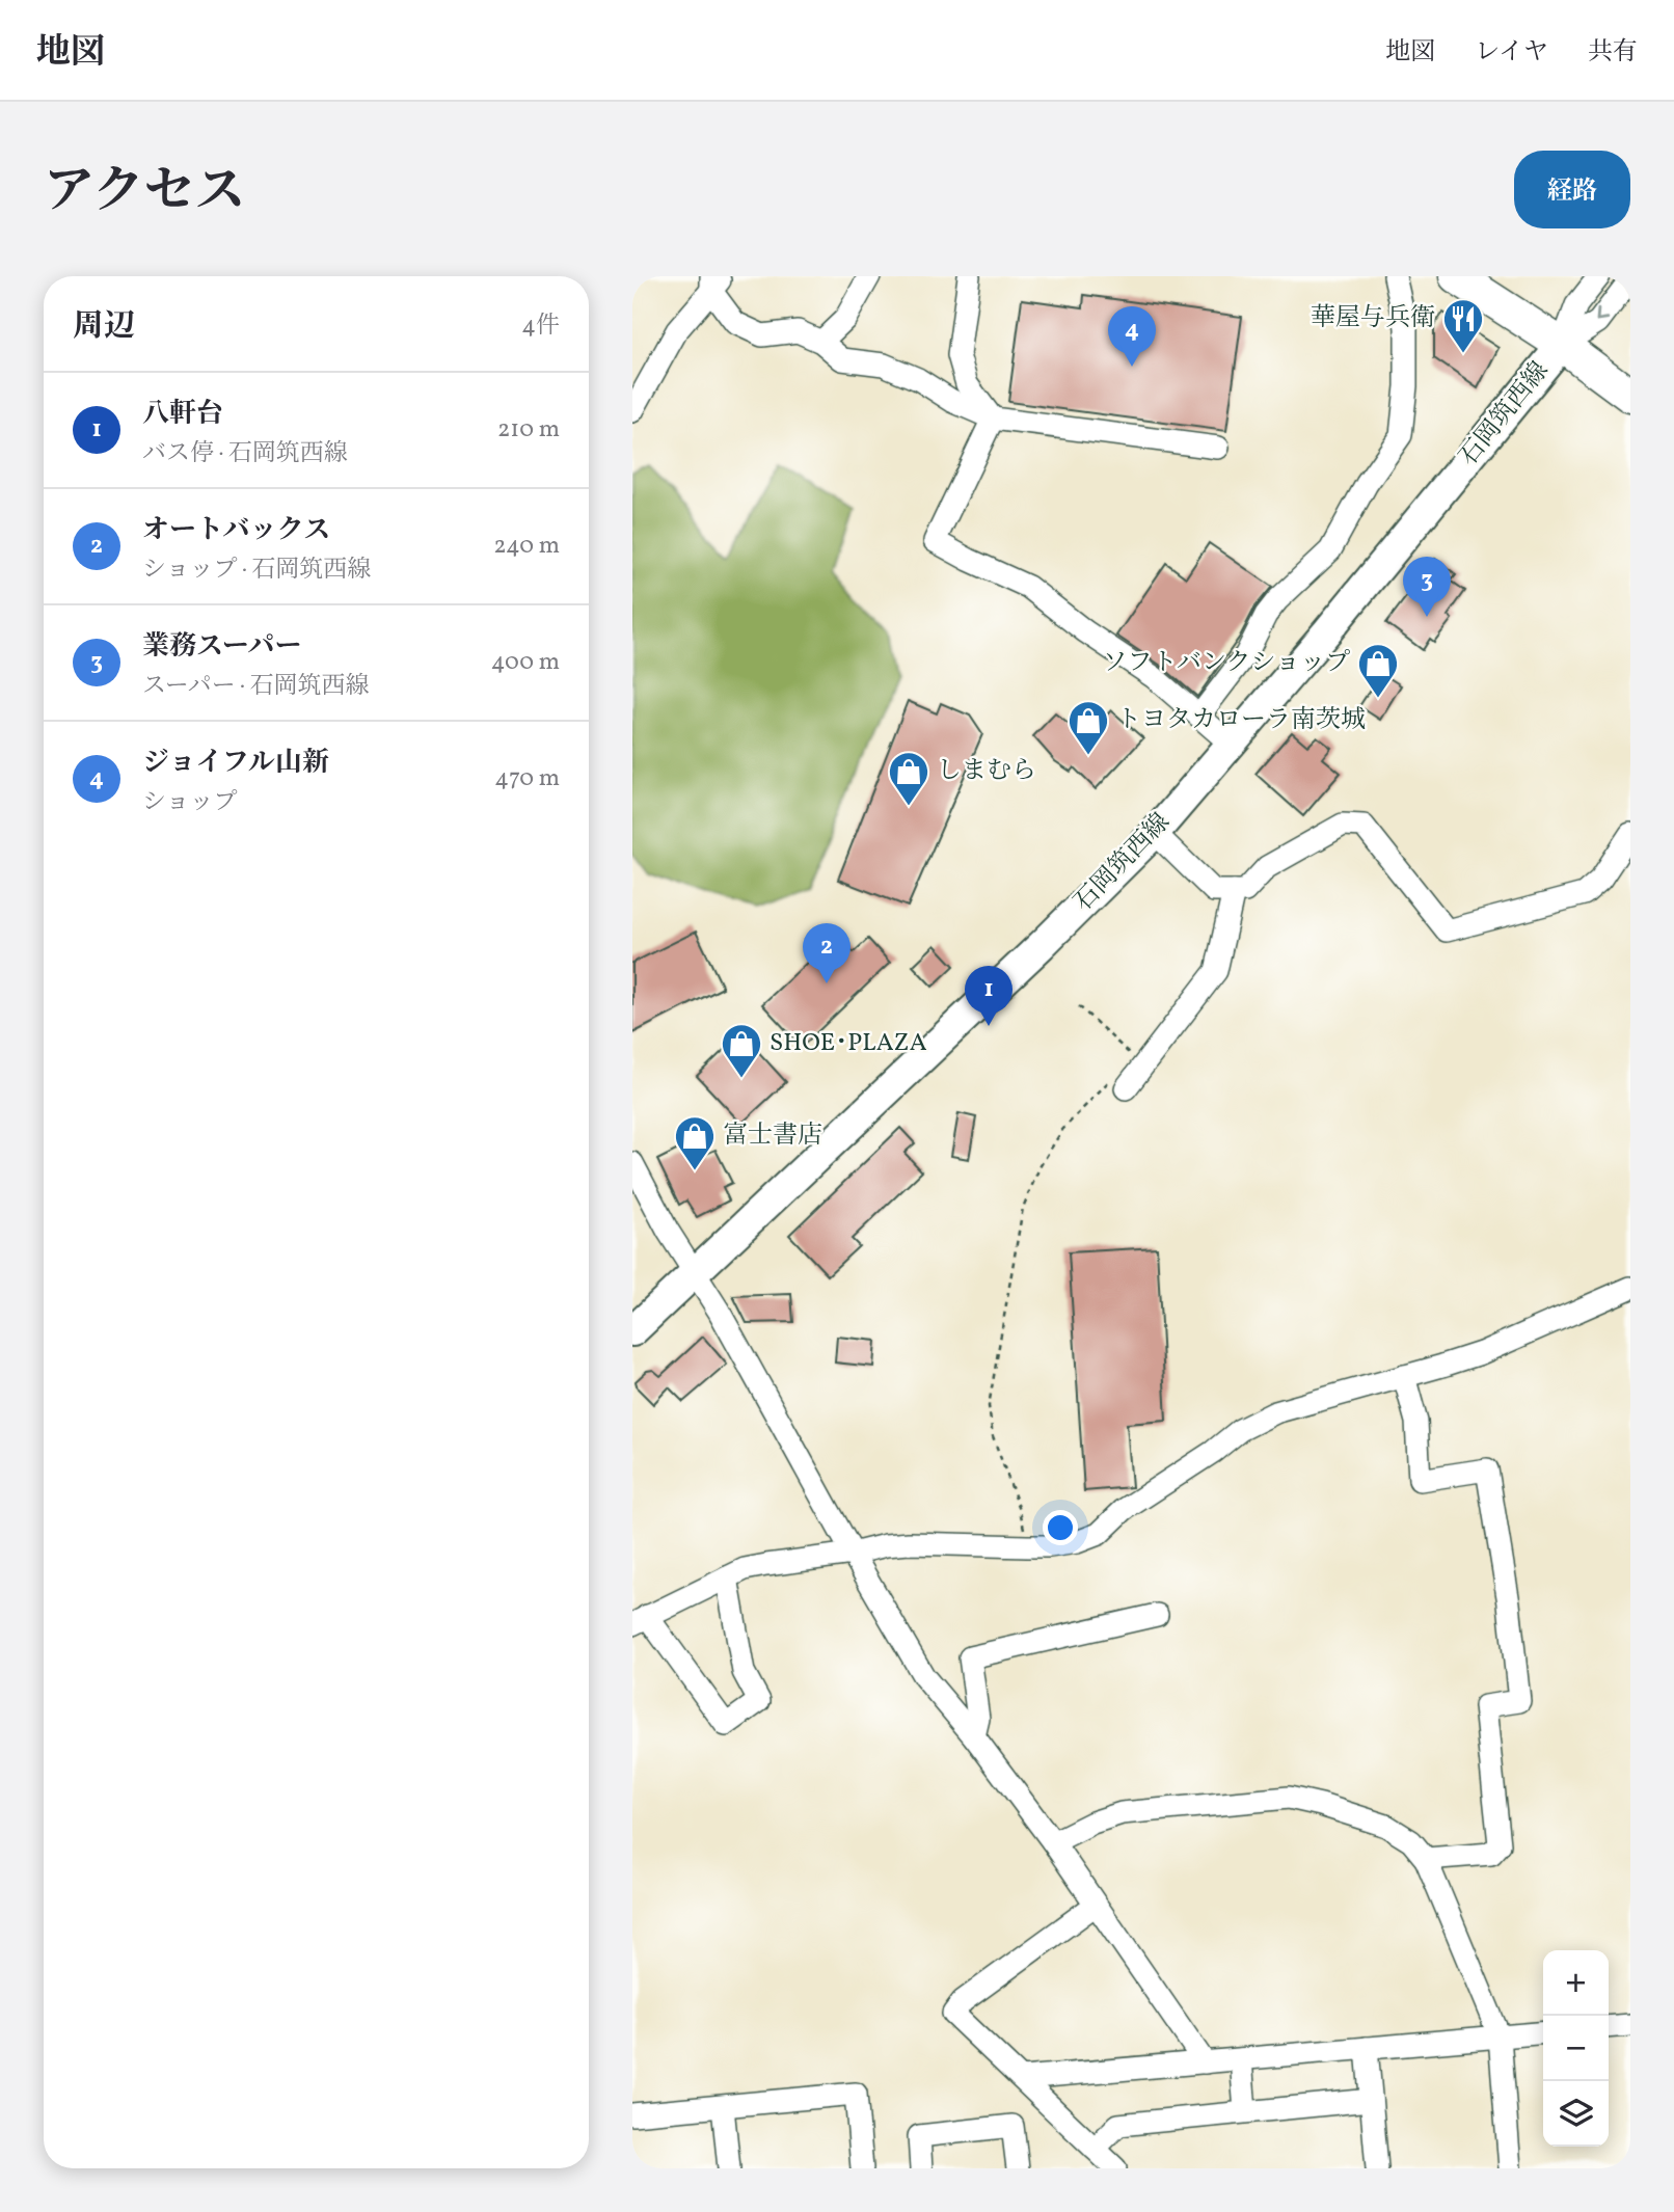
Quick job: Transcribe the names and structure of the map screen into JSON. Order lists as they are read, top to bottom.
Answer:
{
  "streets": {
    "main road": ["石岡筑西線"]
  },
  "places": {
    "restaurant": ["華屋与兵衛"],
    "shop": [
      "ソフトバンクショップ",
      "トヨタカローラ南茨城",
      "しまむら",
      "SHOE･PLAZA",
      "富士書店"
    ]
  },
  "page": {
    "header": "地図",
    "nav": ["地図", "レイヤ", "共有"],
    "title": "アクセス",
    "buttons": "経路",
    "heading": ["周辺", "4件"],
    "pins": [
      "4",
      "3",
      "2",
      "1"
    ],
    "list": [
      {
        "mark": "1",
        "name": "八軒台",
        "note": "バス停 · 石岡筑西線",
        "value": "210 m"
      },
      {
        "mark": "2",
        "name": "オートバックス",
        "note": "ショップ · 石岡筑西線",
        "value": "240 m"
      },
      {
        "mark": "3",
        "name": "業務スーパー",
        "note": "スーパー · 石岡筑西線",
        "value": "400 m"
      },
      {
        "mark": "4",
        "name": "ジョイフル山新",
        "note": "ショップ",
        "value": "470 m"
      }
    ],
    "map_buttons": ["+", "−"]
  }
}
